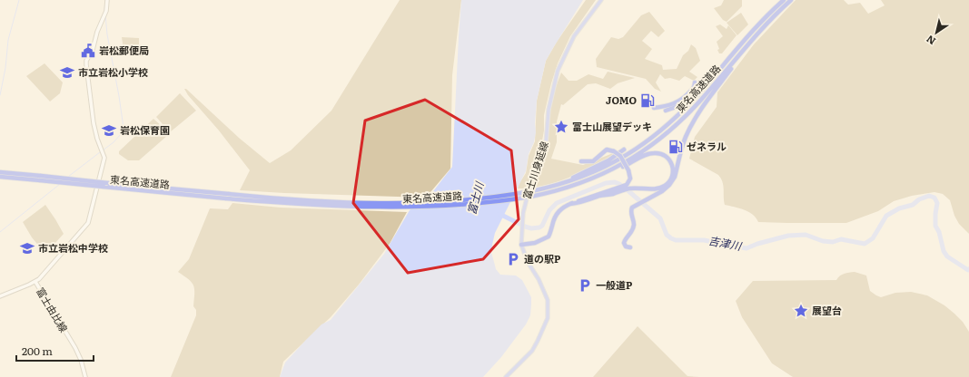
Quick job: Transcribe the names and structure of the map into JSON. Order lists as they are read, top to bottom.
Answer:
{
  "streets": {
    "highway": ["東名高速道路"],
    "main road": ["富士川身延線", "富士由比線"]
  },
  "water": ["富士川", "吉津川"],
  "places": {
    "public building": ["岩松郵便局"],
    "school or university": ["市立岩松小学校", "岩松保育園", "市立岩松中学校"],
    "fuel station": ["JOMO", "ゼネラル"],
    "place": ["富士山展望デッキ", "展望台"],
    "parking": ["道の駅P", "一般道P"]
  },
  "scale_bar": "200 m",
  "north": "bottom left"
}
